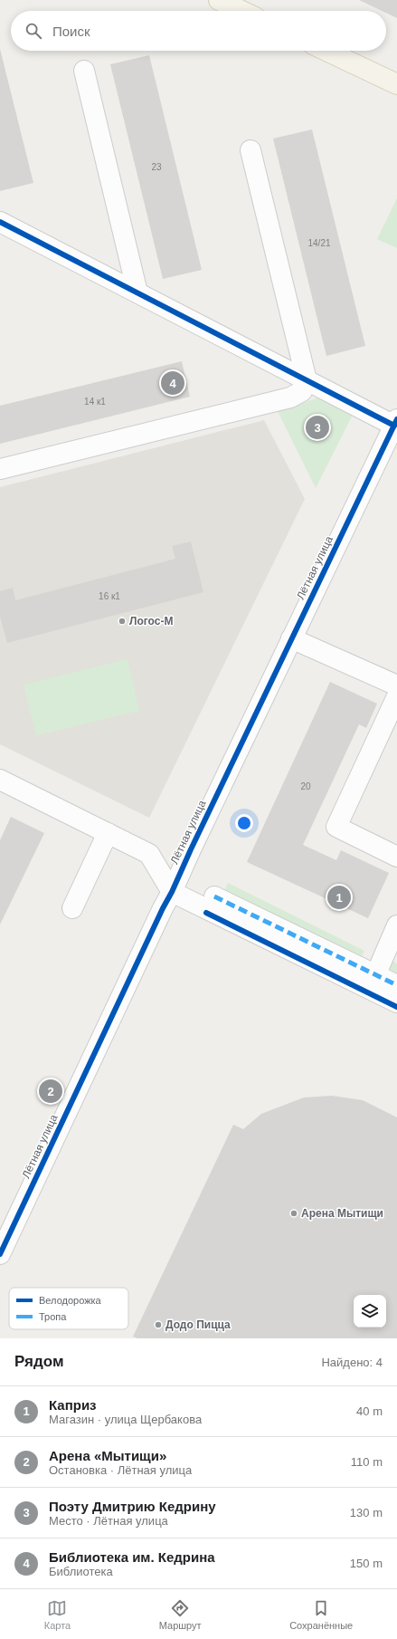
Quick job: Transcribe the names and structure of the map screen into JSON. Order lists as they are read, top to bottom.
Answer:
{
  "streets": {
    "street": ["Лётная улица"]
  },
  "places": ["Логос-М", "Арена Мытищи", "Додо Пицца"],
  "house_numbers": [
    "23",
    "14/21",
    "14 к1",
    "16 к1",
    "20"
  ],
  "legend": ["Велодорожка", "Тропа"],
  "page": {
    "search": "Поиск",
    "pins": [
      "4",
      "3",
      "1",
      "2"
    ],
    "heading": ["Рядом", "Найдено: 4"],
    "list": [
      {
        "mark": "1",
        "name": "Каприз",
        "note": "Магазин · улица Щербакова",
        "value": "40 m"
      },
      {
        "mark": "2",
        "name": "Арена «Мытищи»",
        "note": "Остановка · Лётная улица",
        "value": "110 m"
      },
      {
        "mark": "3",
        "name": "Поэту Дмитрию Кедрину",
        "note": "Место · Лётная улица",
        "value": "130 m"
      },
      {
        "mark": "4",
        "name": "Библиотека им. Кедрина",
        "note": "Библиотека",
        "value": "150 m"
      }
    ],
    "nav": ["Карта", "Маршрут", "Сохранённые"]
  }
}
